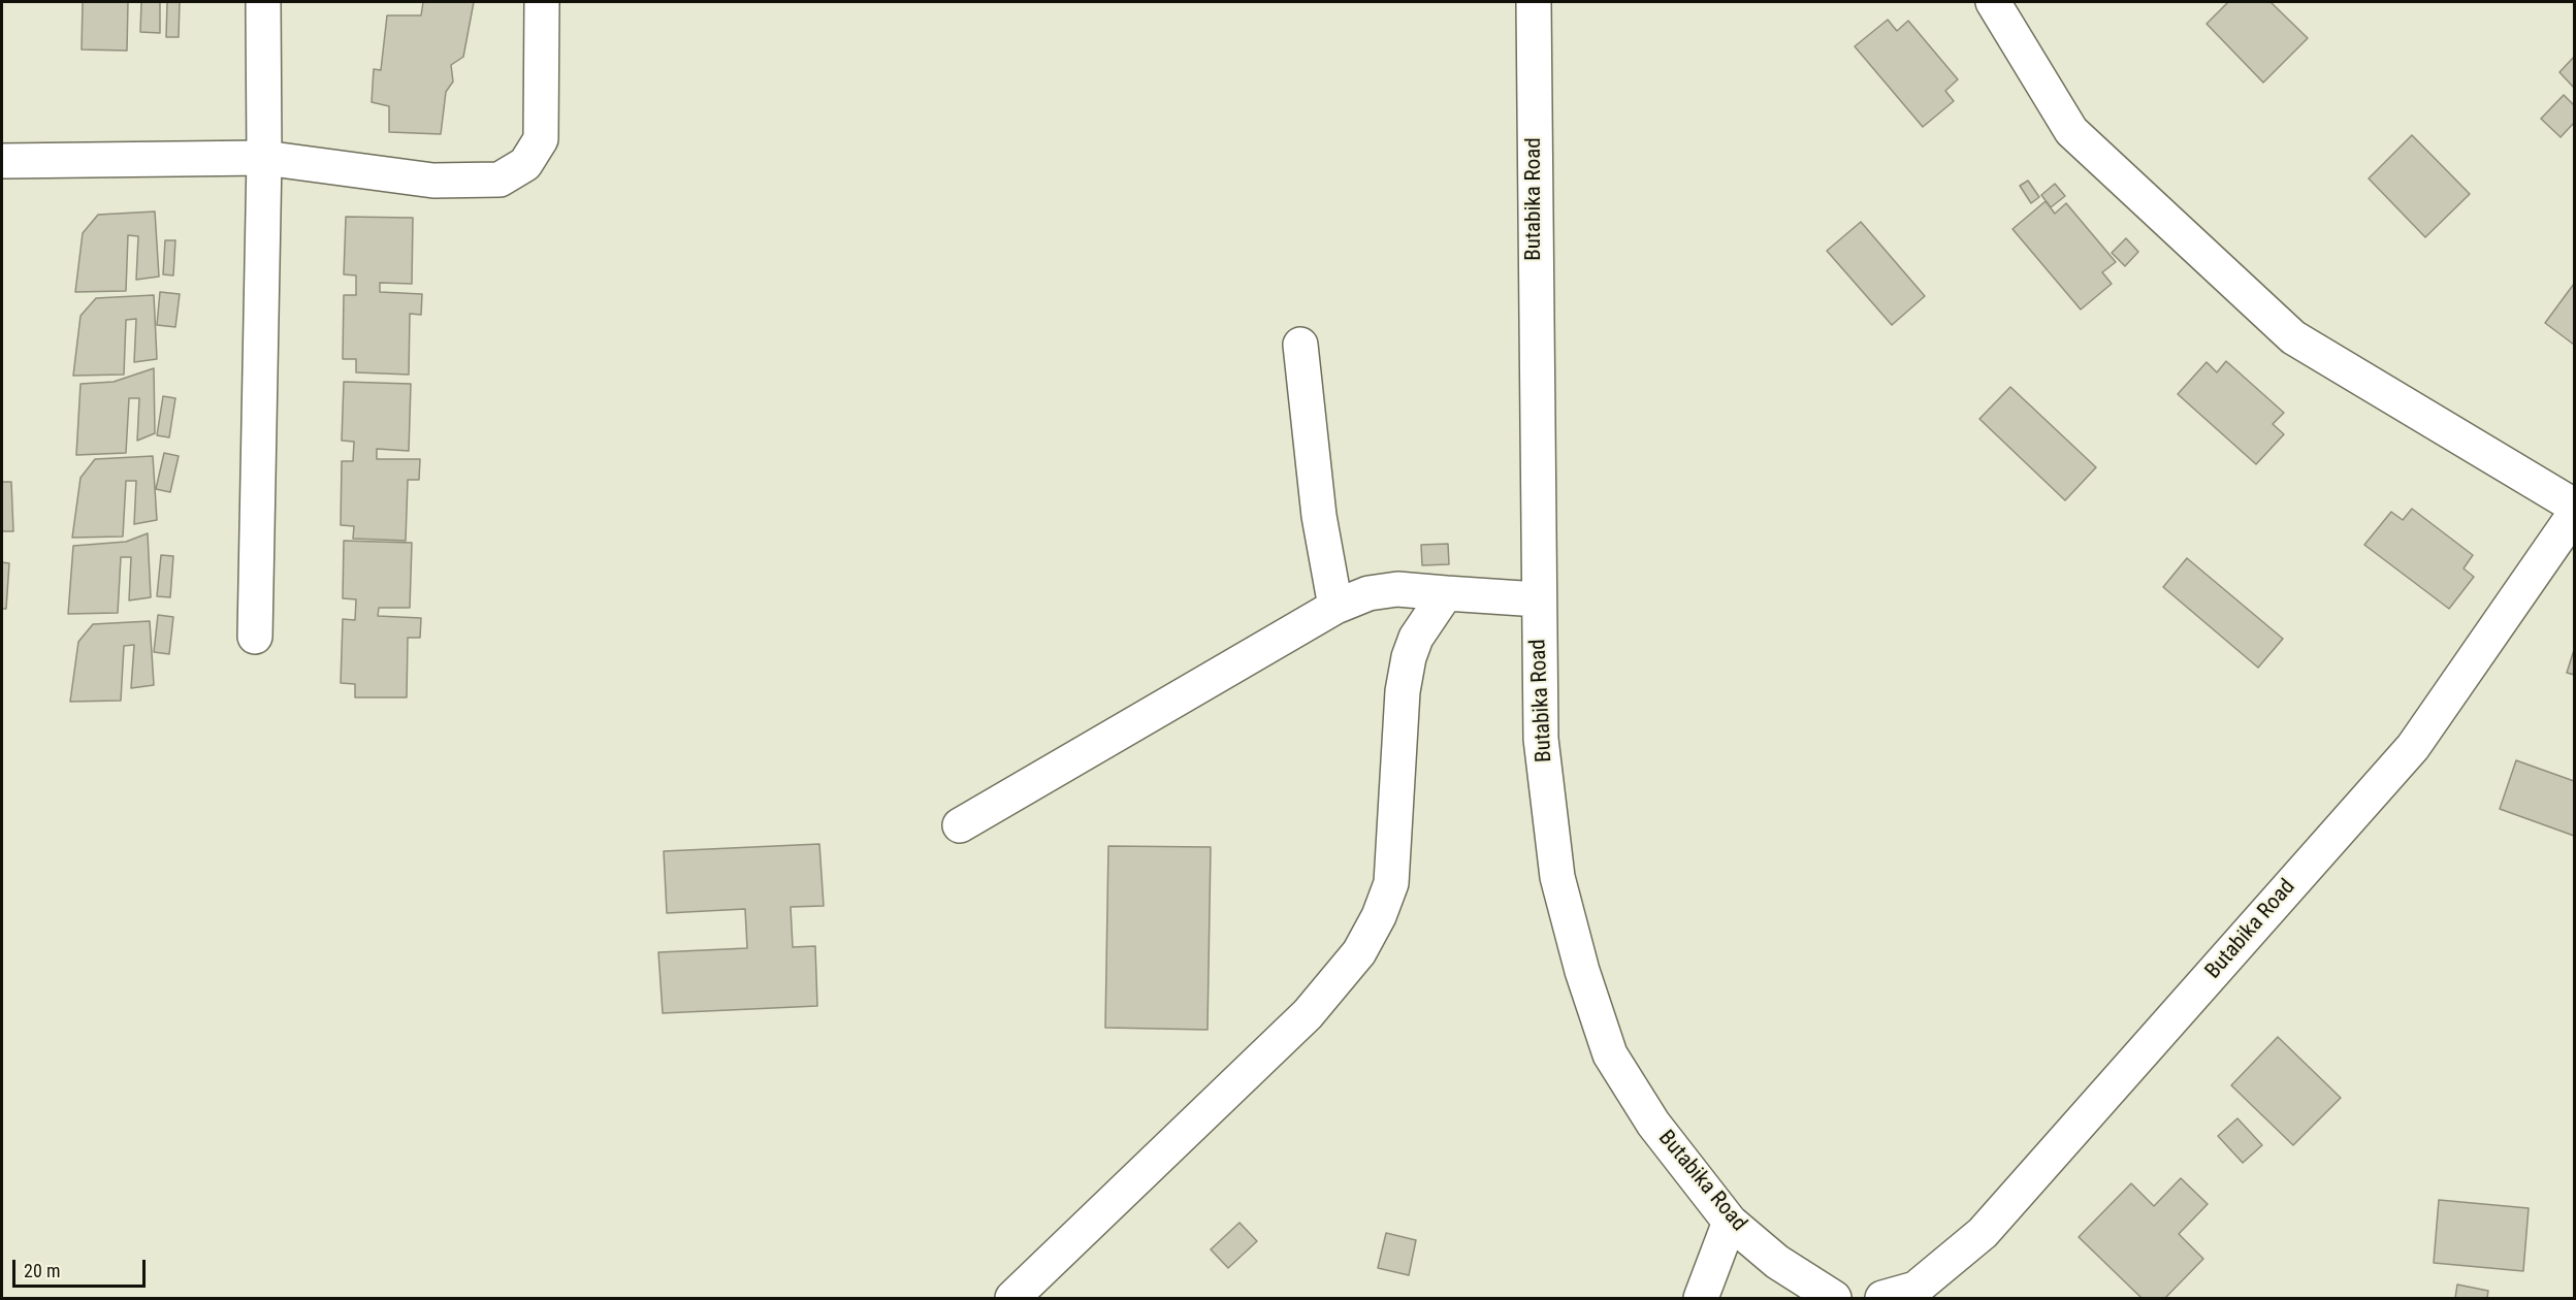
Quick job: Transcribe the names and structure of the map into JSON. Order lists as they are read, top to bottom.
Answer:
{
  "streets": {
    "street": ["Butabika Road"]
  },
  "scale_bar": "20 m"
}
